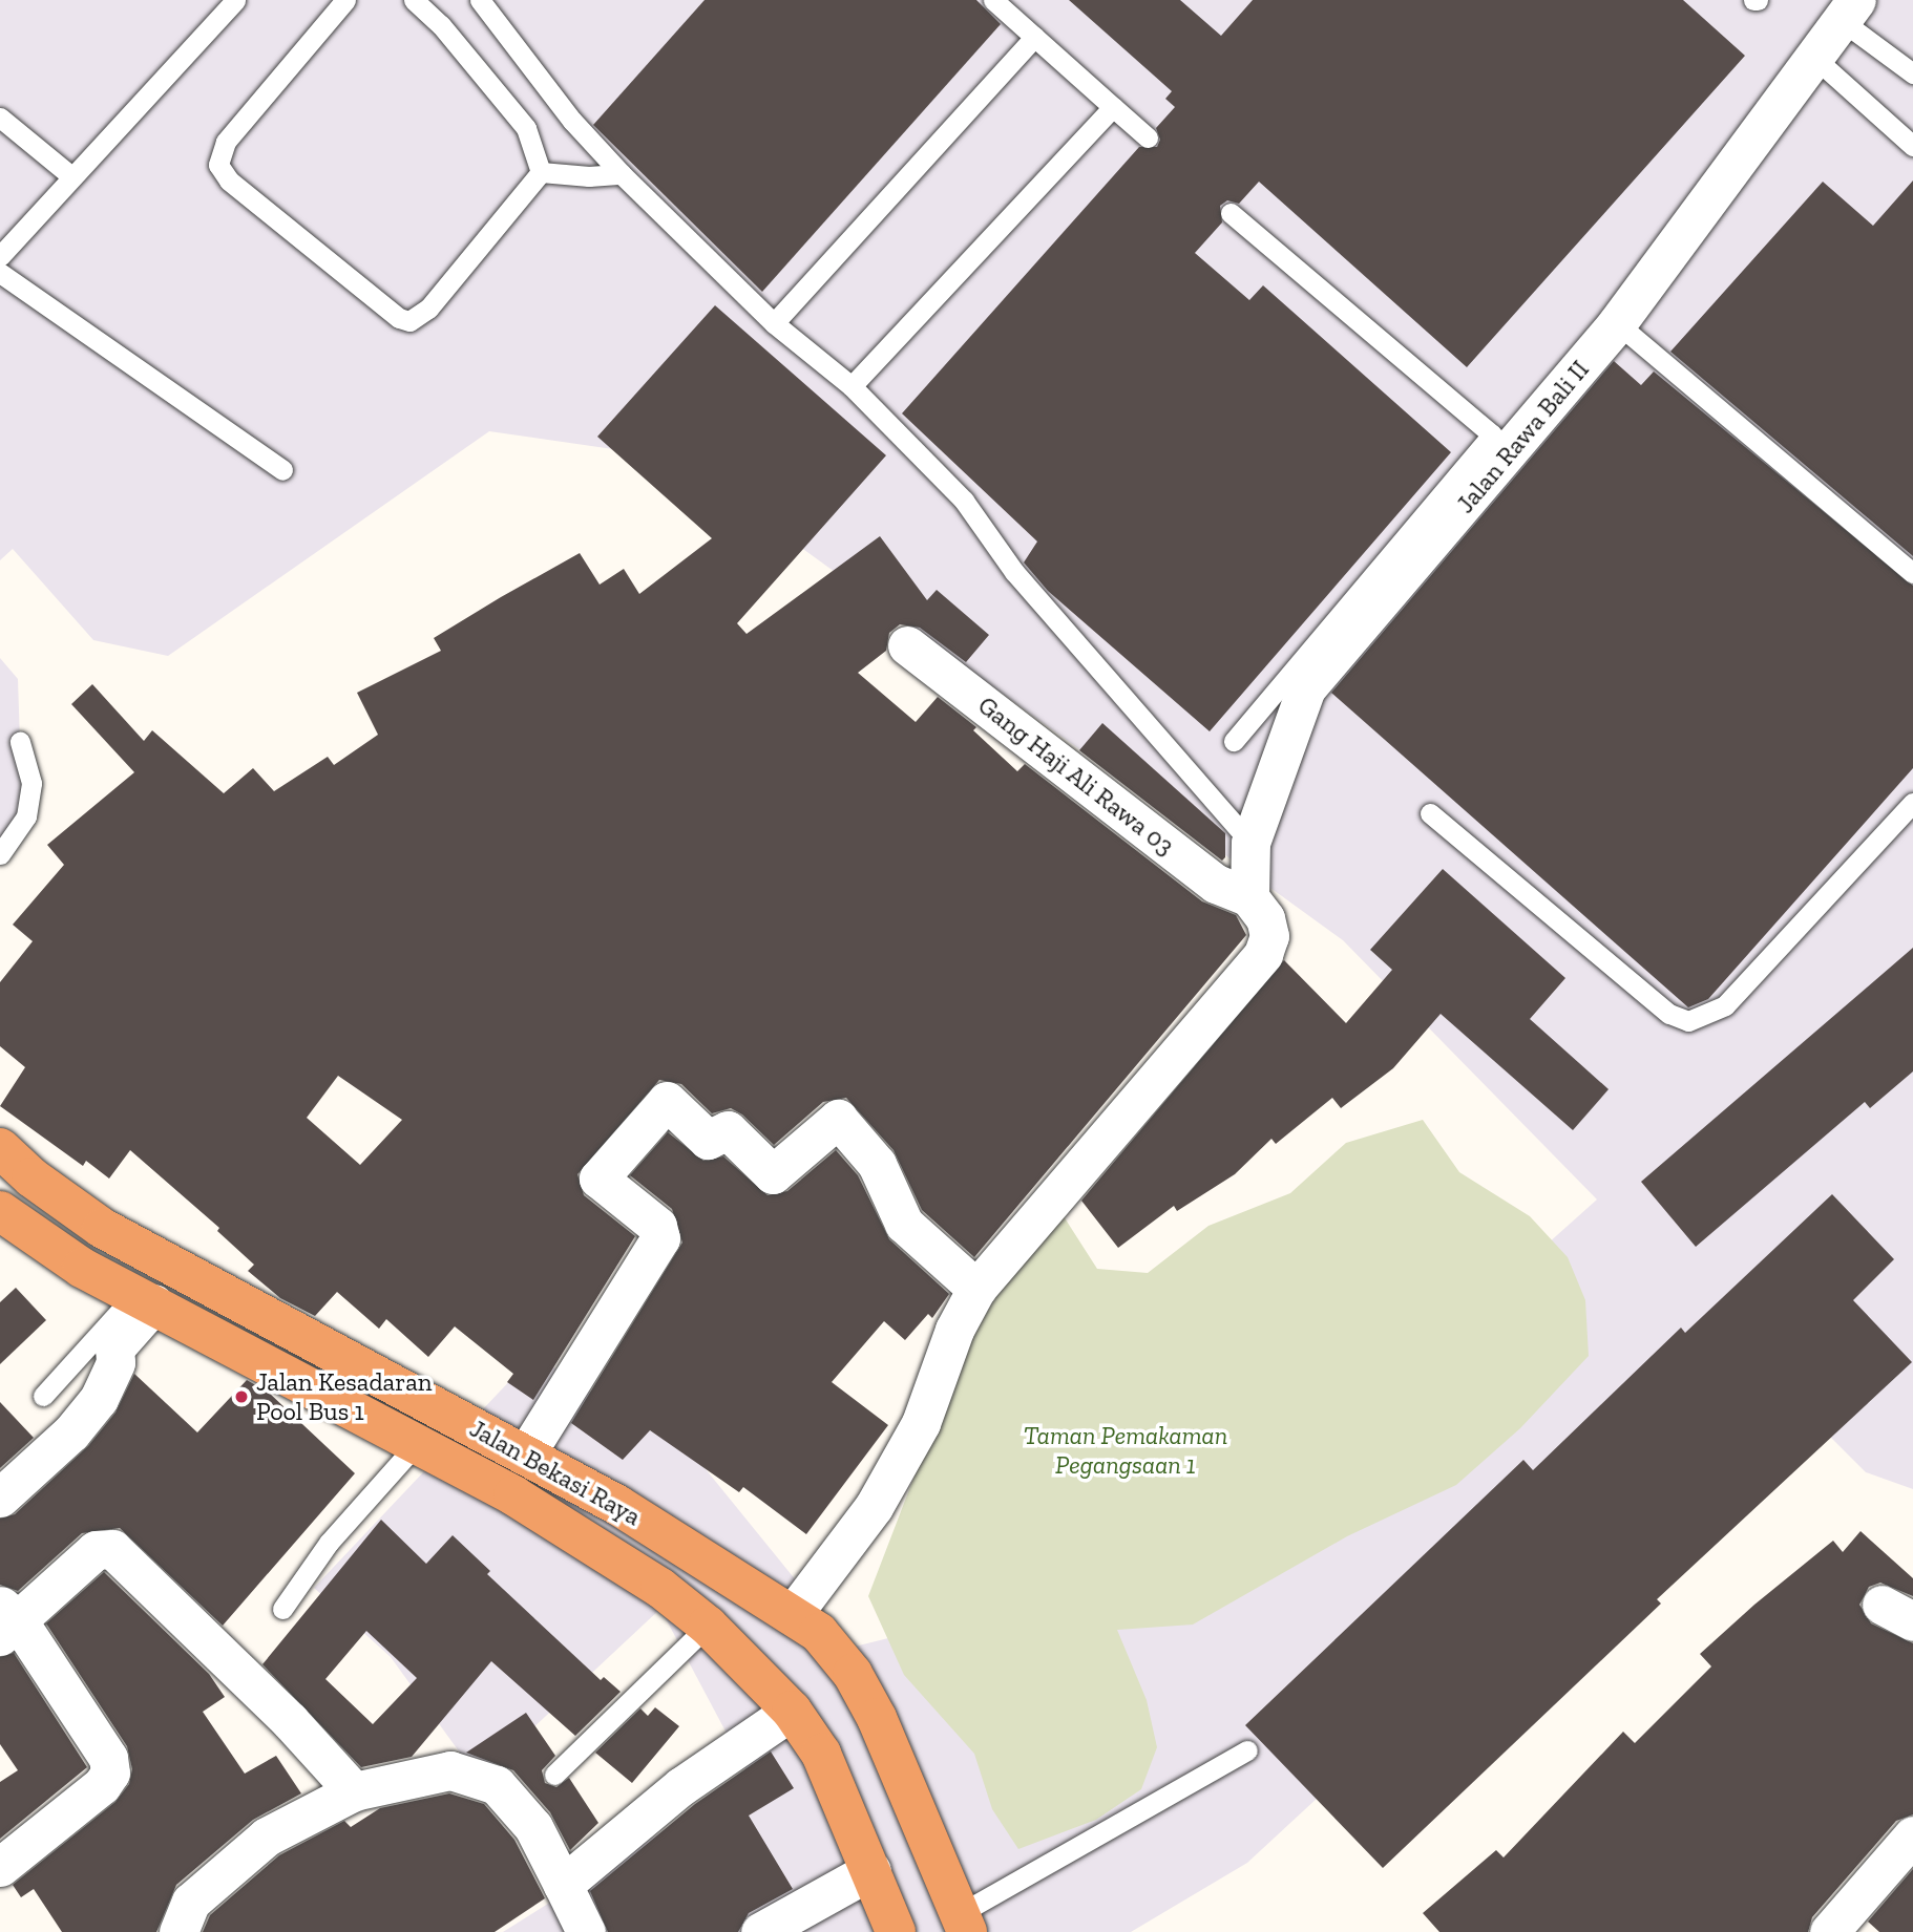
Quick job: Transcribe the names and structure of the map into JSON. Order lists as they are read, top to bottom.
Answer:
{
  "streets": {
    "highway": ["Jalan Bekasi Raya"],
    "street": ["Jalan Rawa Bali II", "Gang Haji Ali Rawa 03"]
  },
  "crossings": [
    ["Jalan Rawa Bali II", "Gang Haji Ali Rawa 03"]
  ],
  "parks": ["Taman Pemakaman Pegangsaan 1"],
  "places": ["Jalan Kesadaran Pool Bus 1"]
}
